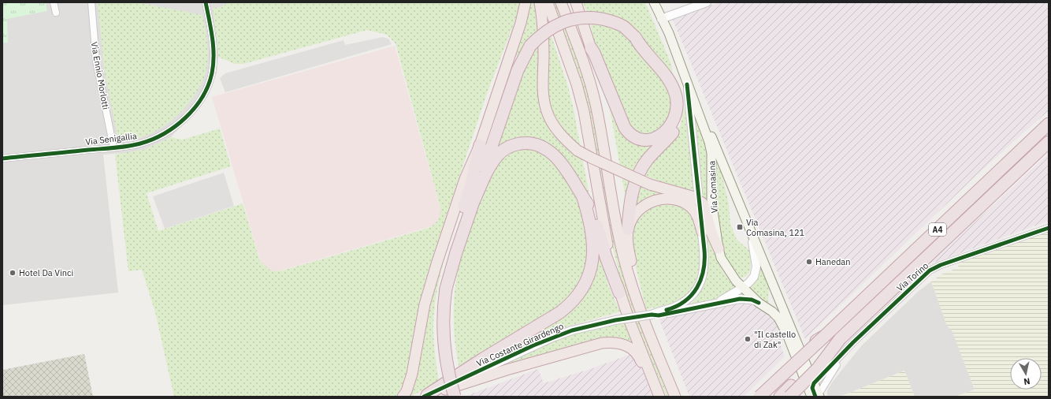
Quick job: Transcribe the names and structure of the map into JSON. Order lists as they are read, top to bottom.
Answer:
{
  "streets": {
    "highway": ["A4"],
    "main road": ["Via Comasina"],
    "street": [
      "Via Ennio Morlotti",
      "Via Senigallia",
      "Via Torino",
      "Via Costante Girardengo"
    ]
  },
  "crossings": [
    ["Via Ennio Morlotti", "Via Senigallia"],
    ["Via Comasina", "Via Torino"],
    ["Via Comasina", "Via Costante Girardengo"]
  ],
  "places": {
    "transit": ["Via Comasina, 121"],
    "other": ["Hanedan", "Hotel Da Vinci", "\"Il castello di Zak\""]
  },
  "north": "bottom"
}
